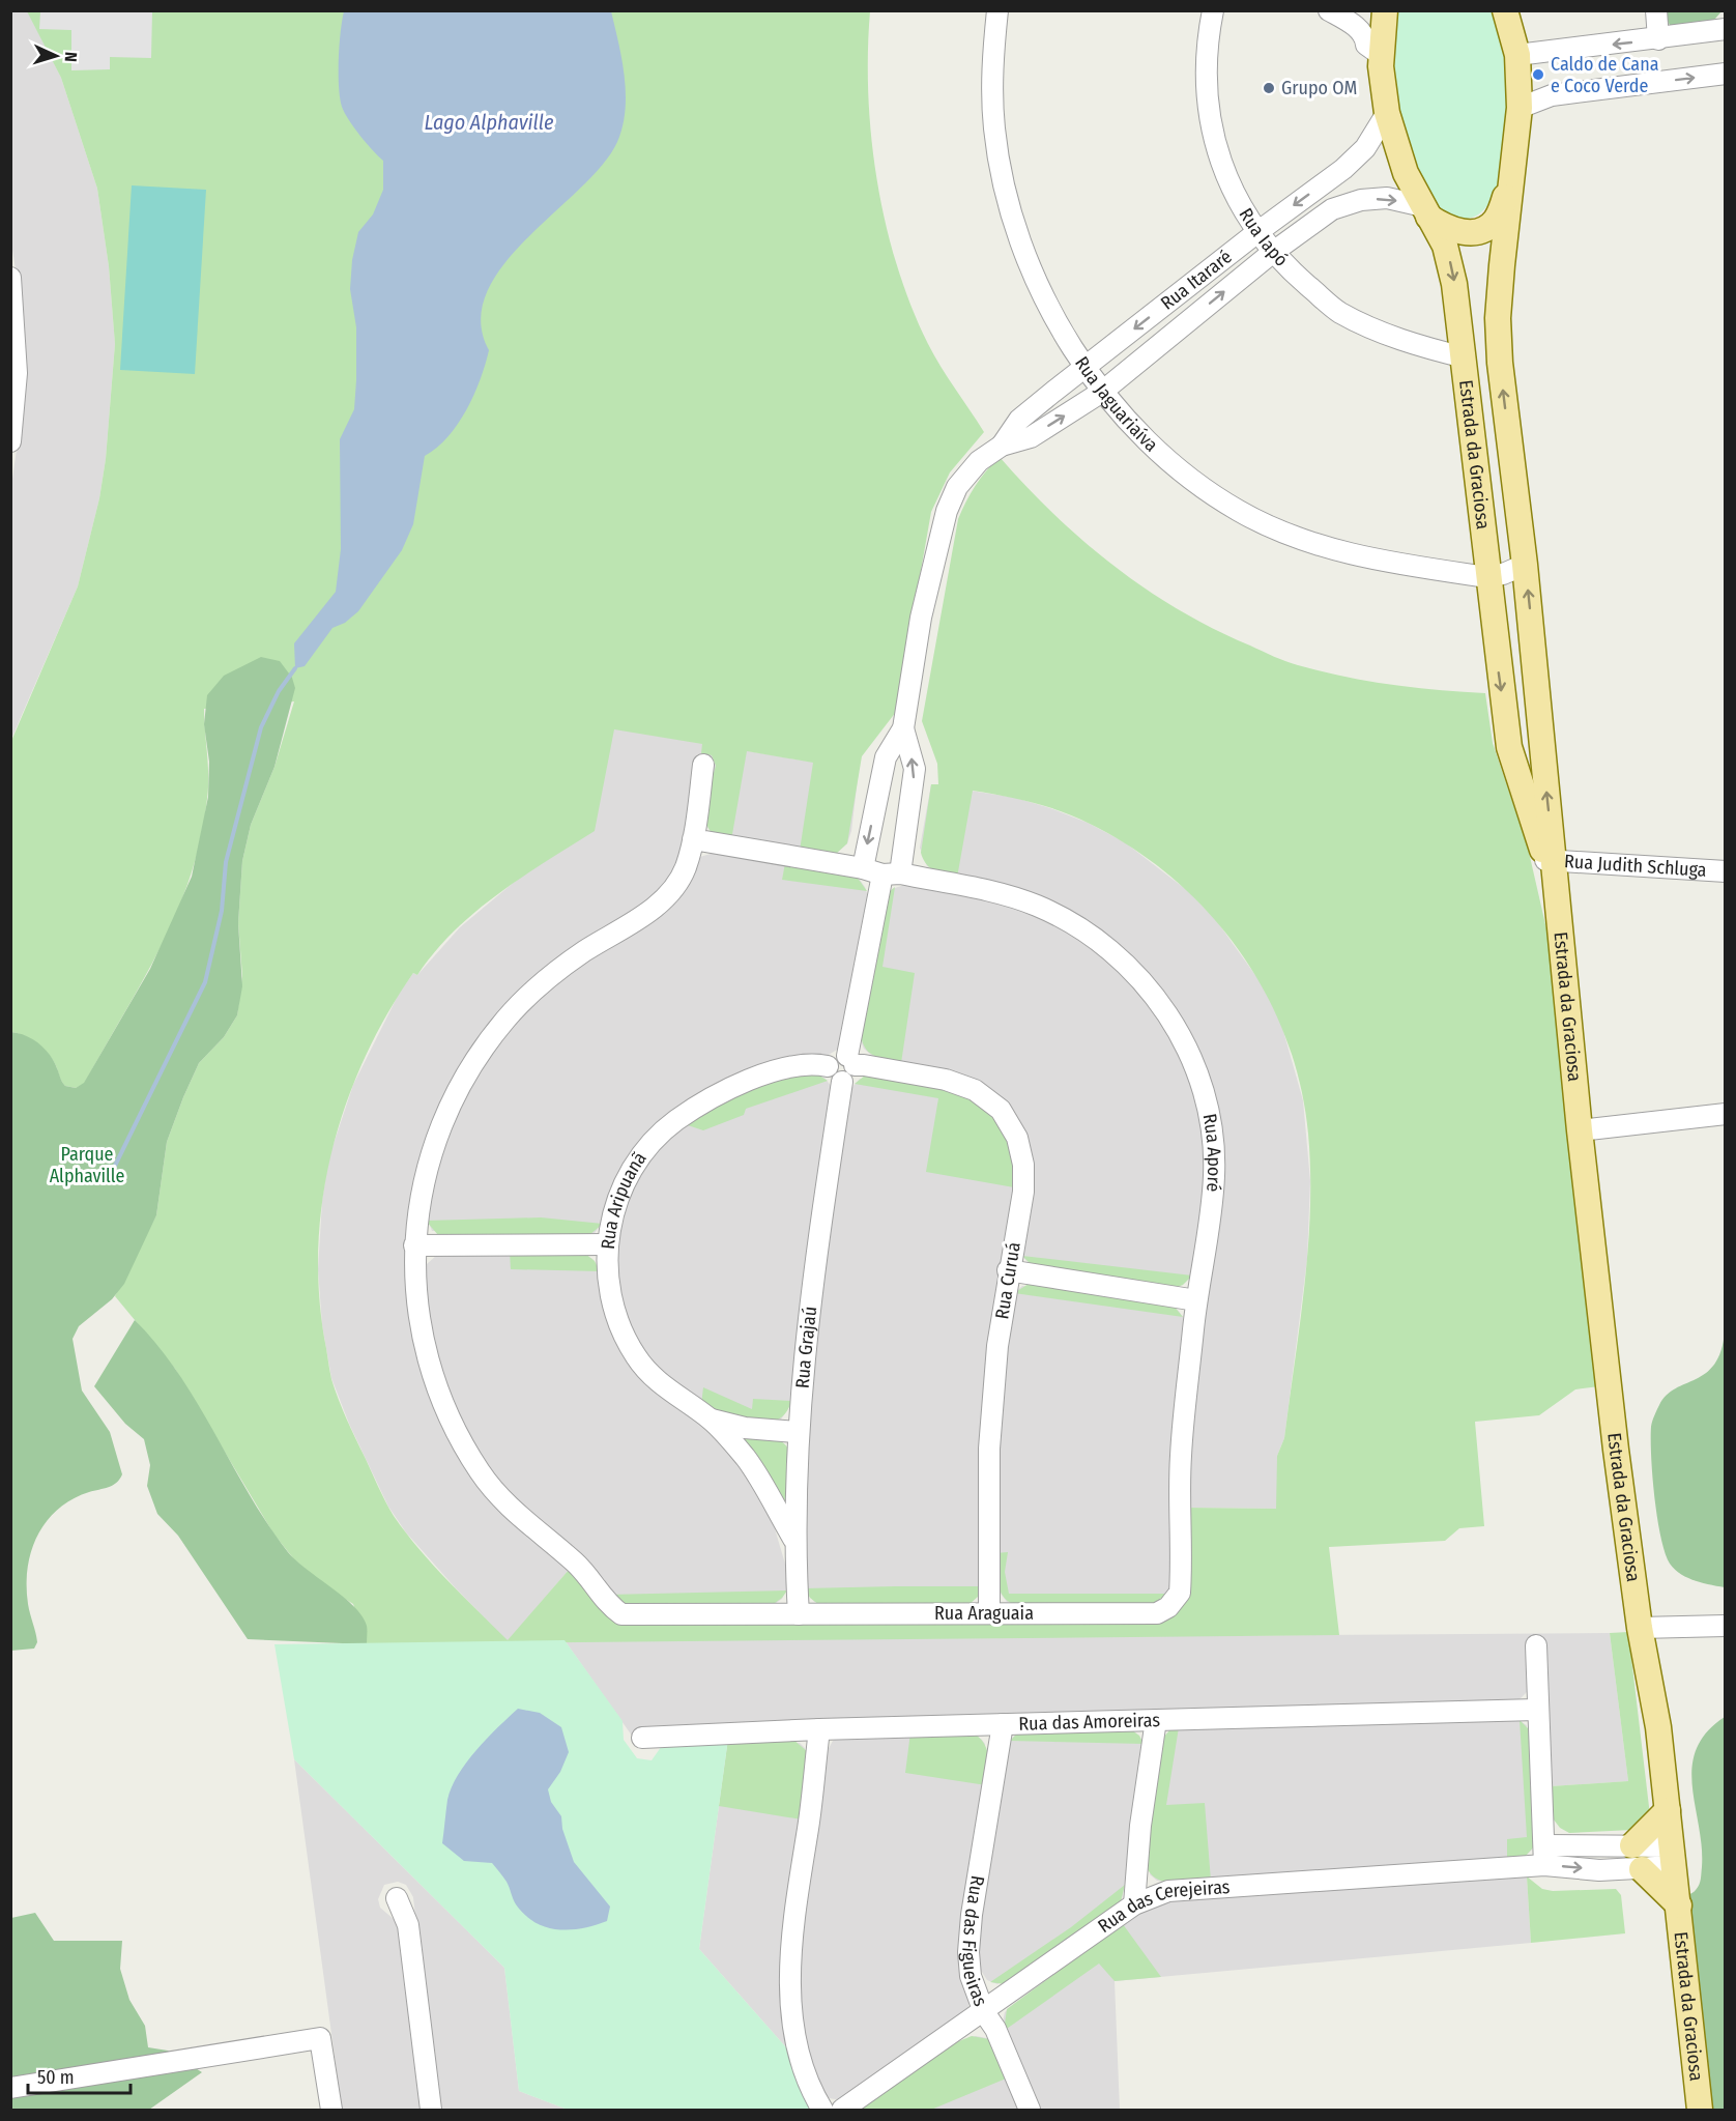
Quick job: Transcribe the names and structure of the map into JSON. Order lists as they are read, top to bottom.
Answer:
{
  "streets": {
    "main road": ["Estrada da Graciosa"],
    "street": [
      "Rua Iapó",
      "Rua Itararé",
      "Rua Jaguariaíva",
      "Rua Judith Schluga",
      "Rua Aporé",
      "Rua Aripuanã",
      "Rua Curuá",
      "Rua Grajaú",
      "Rua Araguaia",
      "Rua das Amoreiras",
      "Rua das Cerejeiras",
      "Rua das Figueiras"
    ]
  },
  "crossings": [
    ["Rua Iapó", "Rua Itararé"],
    ["Rua Iapó", "Estrada da Graciosa"],
    ["Rua Itararé", "Rua Jaguariaíva"],
    ["Rua Itararé", "Estrada da Graciosa"],
    ["Rua Jaguariaíva", "Estrada da Graciosa"],
    ["Estrada da Graciosa", "Rua Judith Schluga"],
    ["Rua Aporé", "Rua Araguaia"],
    ["Rua Aripuanã", "Rua Curuá"],
    ["Rua Aripuanã", "Rua Grajaú"],
    ["Rua Curuá", "Rua Grajaú"],
    ["Rua Curuá", "Rua Araguaia"],
    ["Rua Grajaú", "Rua Araguaia"],
    ["Rua das Amoreiras", "Rua das Figueiras"],
    ["Rua das Cerejeiras", "Rua das Figueiras"]
  ],
  "water": ["Lago Alphaville"],
  "parks": ["Parque Alphaville"],
  "places": ["Caldo de Cana e Coco Verde", "Grupo OM"],
  "scale_bar": "50 m",
  "north": "right"
}
